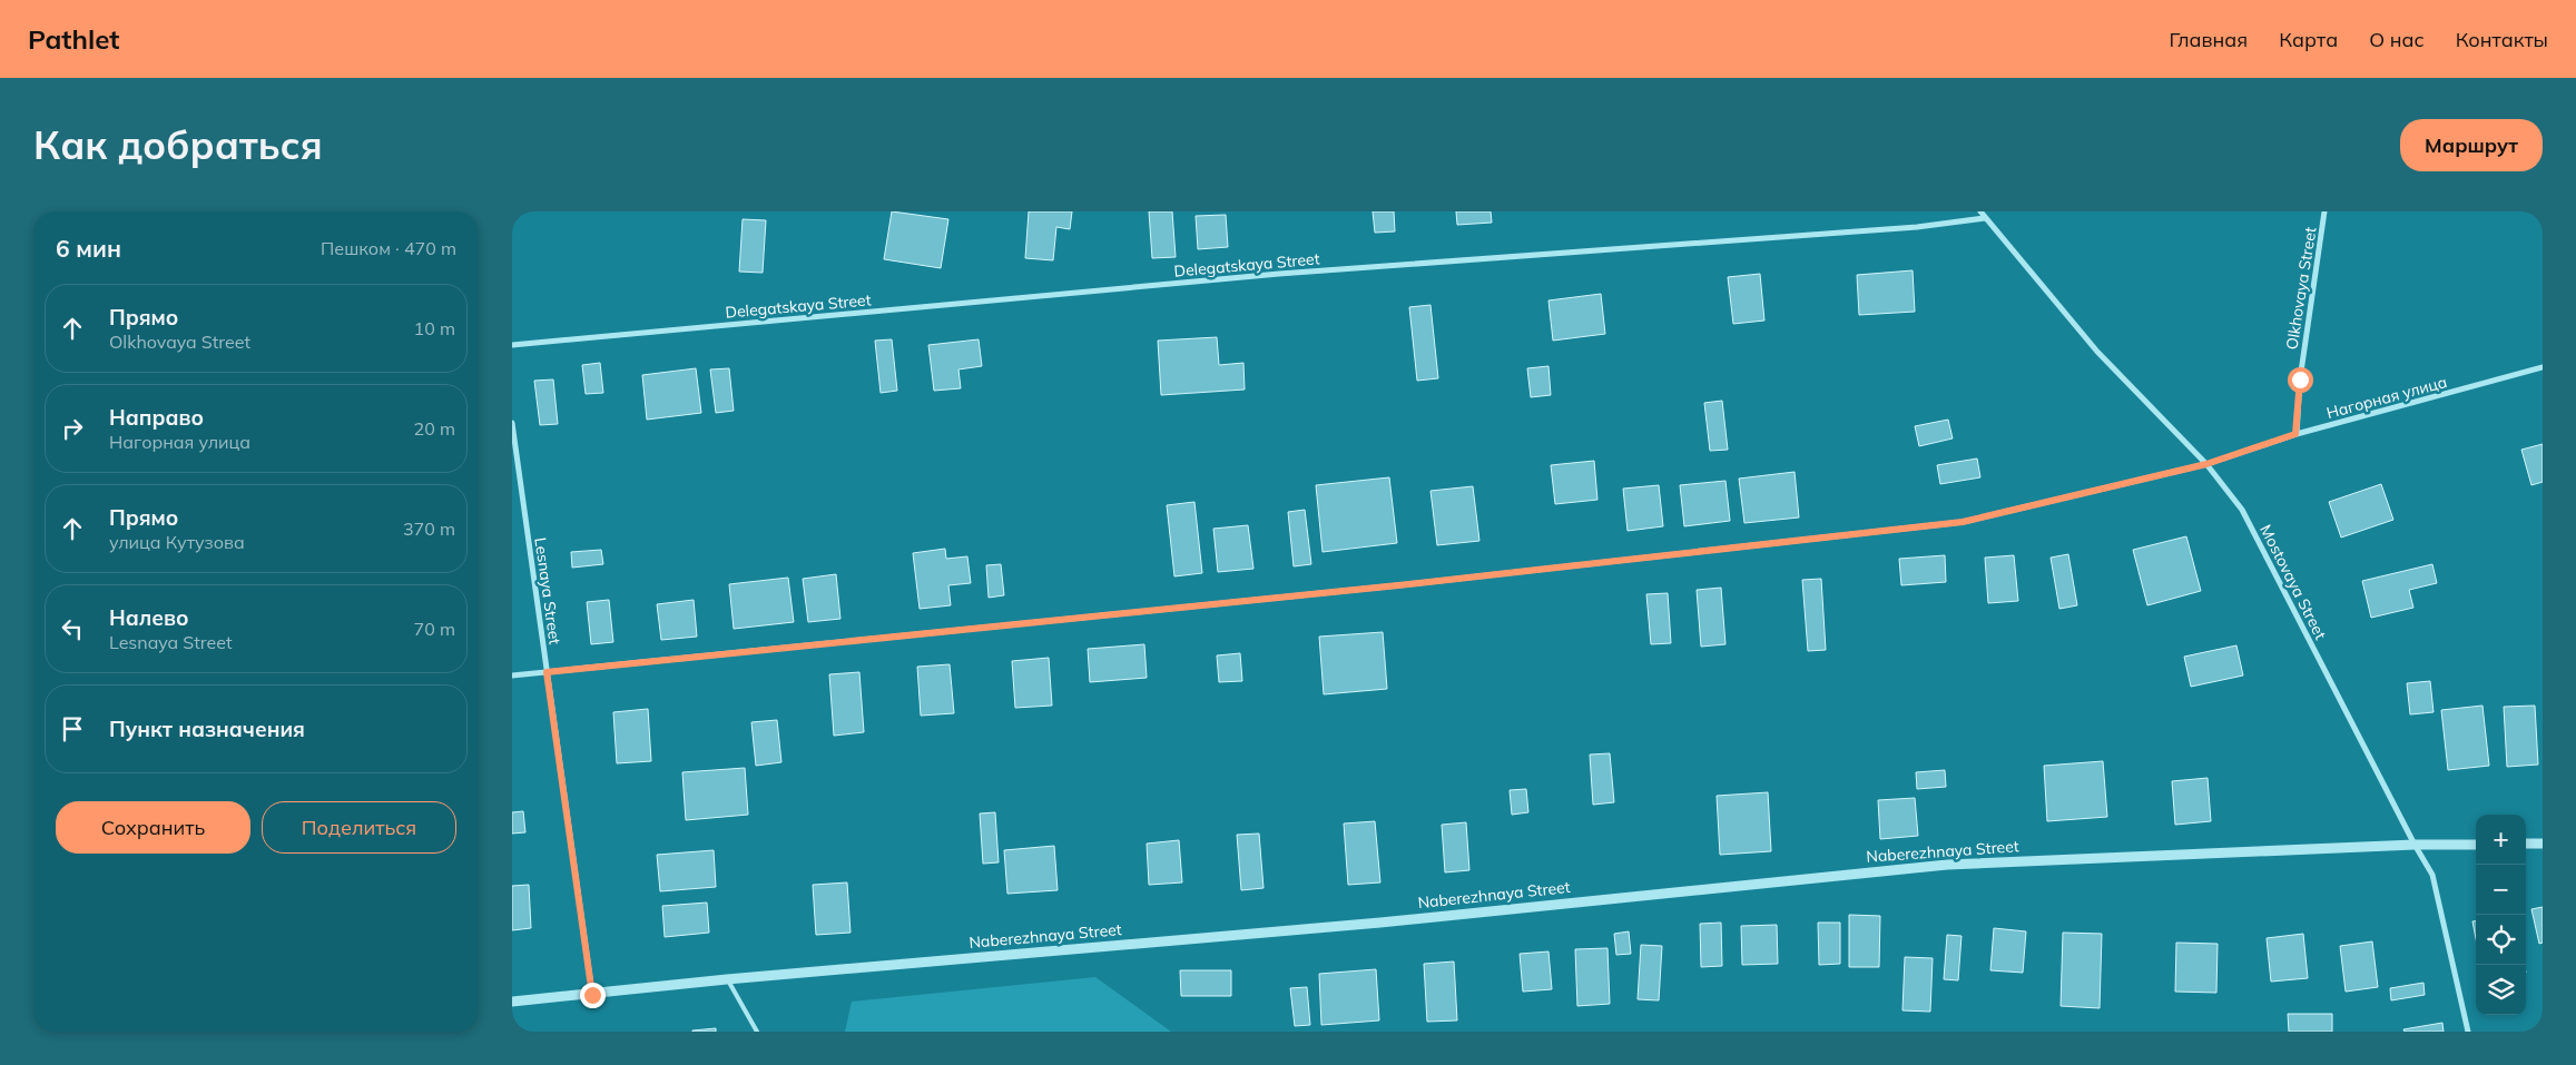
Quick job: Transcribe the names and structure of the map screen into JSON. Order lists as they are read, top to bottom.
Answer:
{
  "streets": {
    "street": [
      "Delegatskaya Street",
      "Olkhovaya Street",
      "Нагорная улица",
      "Mostovaya Street",
      "Lesnaya Street",
      "Naberezhnaya Street"
    ]
  },
  "crossings": [
    ["Delegatskaya Street", "Mostovaya Street"],
    ["Olkhovaya Street", "Нагорная улица"],
    ["Нагорная улица", "Mostovaya Street"],
    ["Нагорная улица", "Lesnaya Street"],
    ["Mostovaya Street", "Naberezhnaya Street"],
    ["Lesnaya Street", "Naberezhnaya Street"]
  ],
  "page": {
    "header": "Pathlet",
    "nav": [
      "Главная",
      "Карта",
      "О нас",
      "Контакты"
    ],
    "buttons": [
      "Маршрут",
      ["Сохранить", "Поделиться"]
    ],
    "title": "Как добраться",
    "heading": ["6 мин", "Пешком · 470 m"],
    "list": [
      ["Прямо", "Olkhovaya Street", "10 m"],
      ["Направо", "Нагорная улица", "20 m"],
      ["Прямо", "улица Кутузова", "370 m"],
      ["Налево", "Lesnaya Street", "70 m"],
      "Пункт назначения"
    ],
    "map_buttons": ["+", "−"]
  }
}
